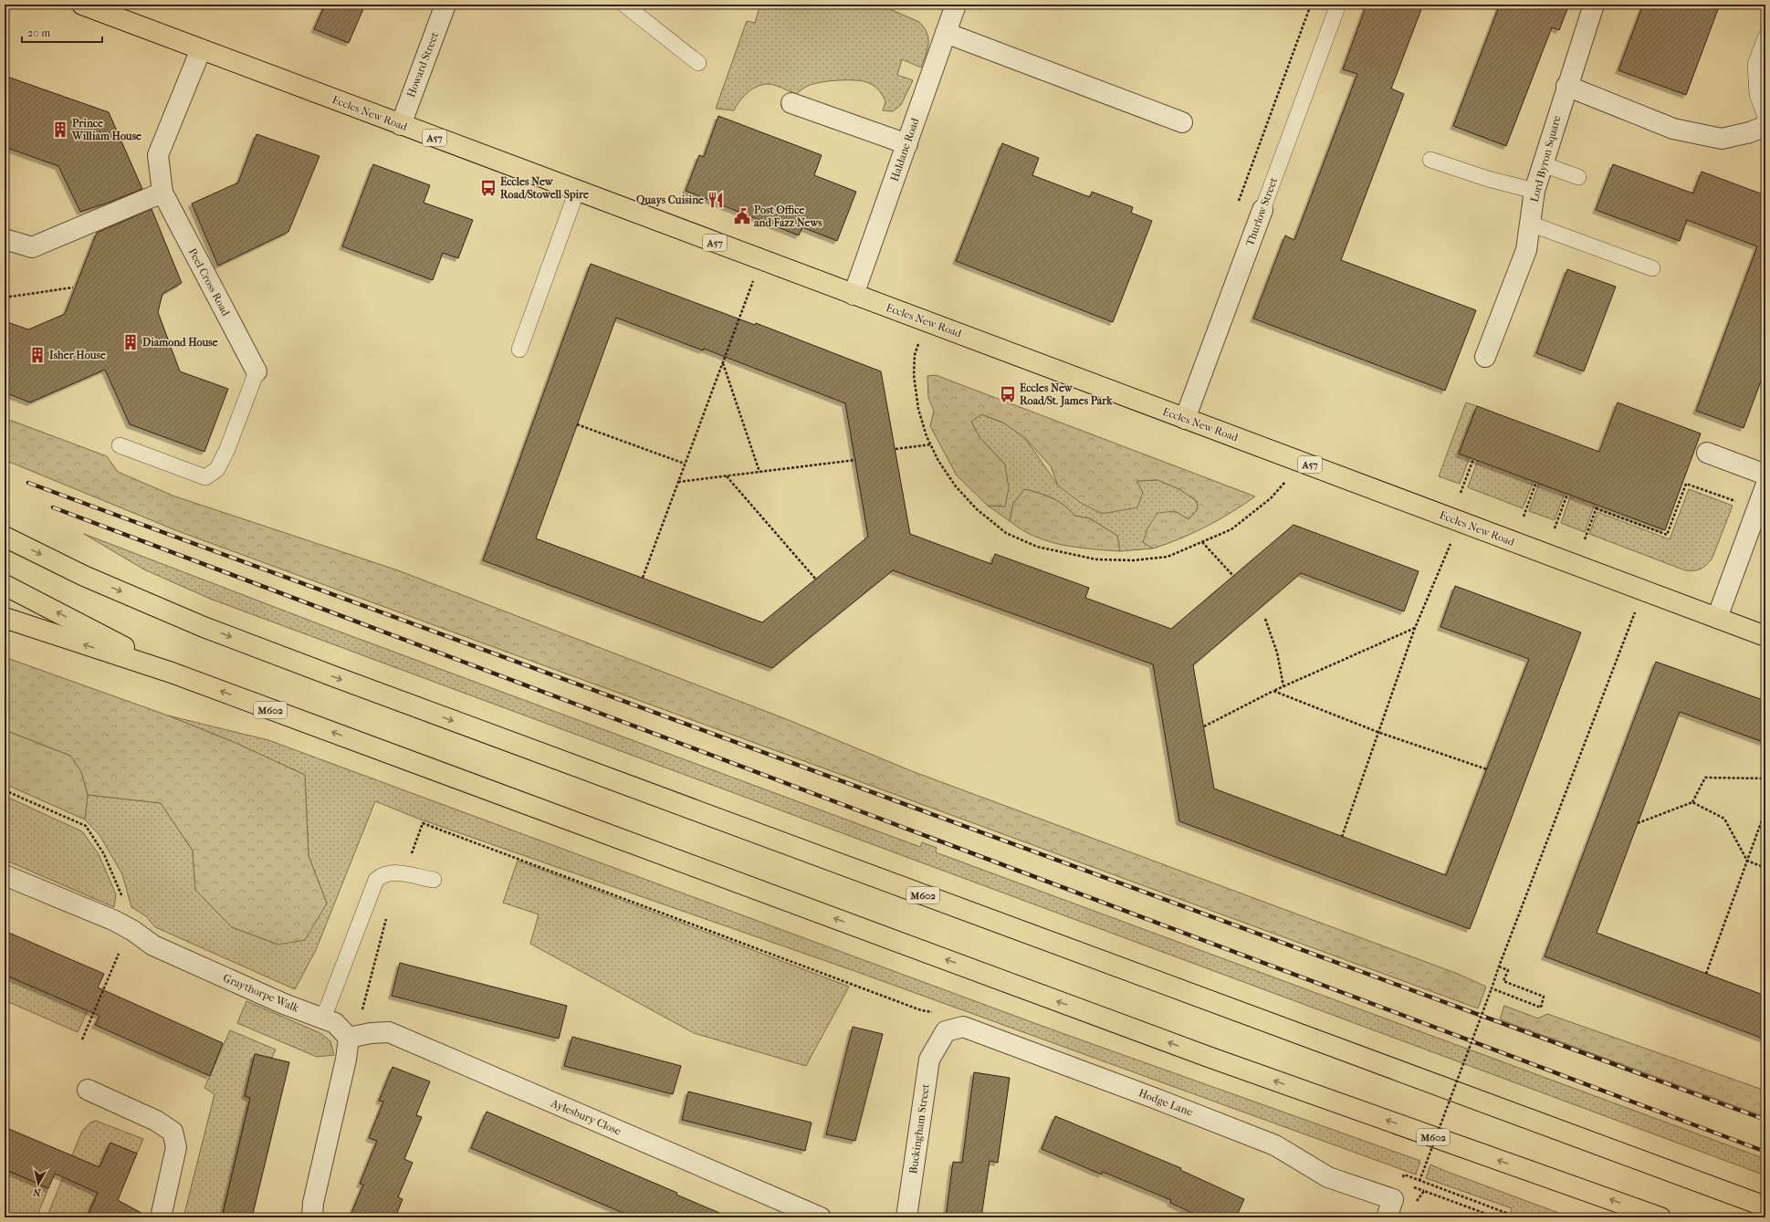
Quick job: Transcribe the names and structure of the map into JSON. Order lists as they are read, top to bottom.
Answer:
{
  "streets": {
    "main road": ["Eccles New Road", "A57", "M602"],
    "street": [
      "Howard Street",
      "Haldane Road",
      "Lord Byron Square",
      "Thurlow Street",
      "Peel Cross Road",
      "Graythorpe Walk",
      "Hodge Lane",
      "Aylesbury Close",
      "Buckingham Street"
    ]
  },
  "crossings": [
    ["Howard Street", "Eccles New Road"],
    ["Eccles New Road", "Haldane Road"],
    ["Eccles New Road", "Thurlow Street"],
    ["Eccles New Road", "Peel Cross Road"],
    ["Graythorpe Walk", "Aylesbury Close"],
    ["Hodge Lane", "Buckingham Street"]
  ],
  "places": {
    "building": ["Prince William House", "Diamond House", "Isher House"],
    "bus stop": ["Eccles New Road/Stowell Spire", "Eccles New Road/St. James Park"],
    "restaurant": ["Quays Cuisine"],
    "public building": ["Post Office and Fazz News"]
  },
  "scale_bar": "20 m",
  "north": "bottom"
}
